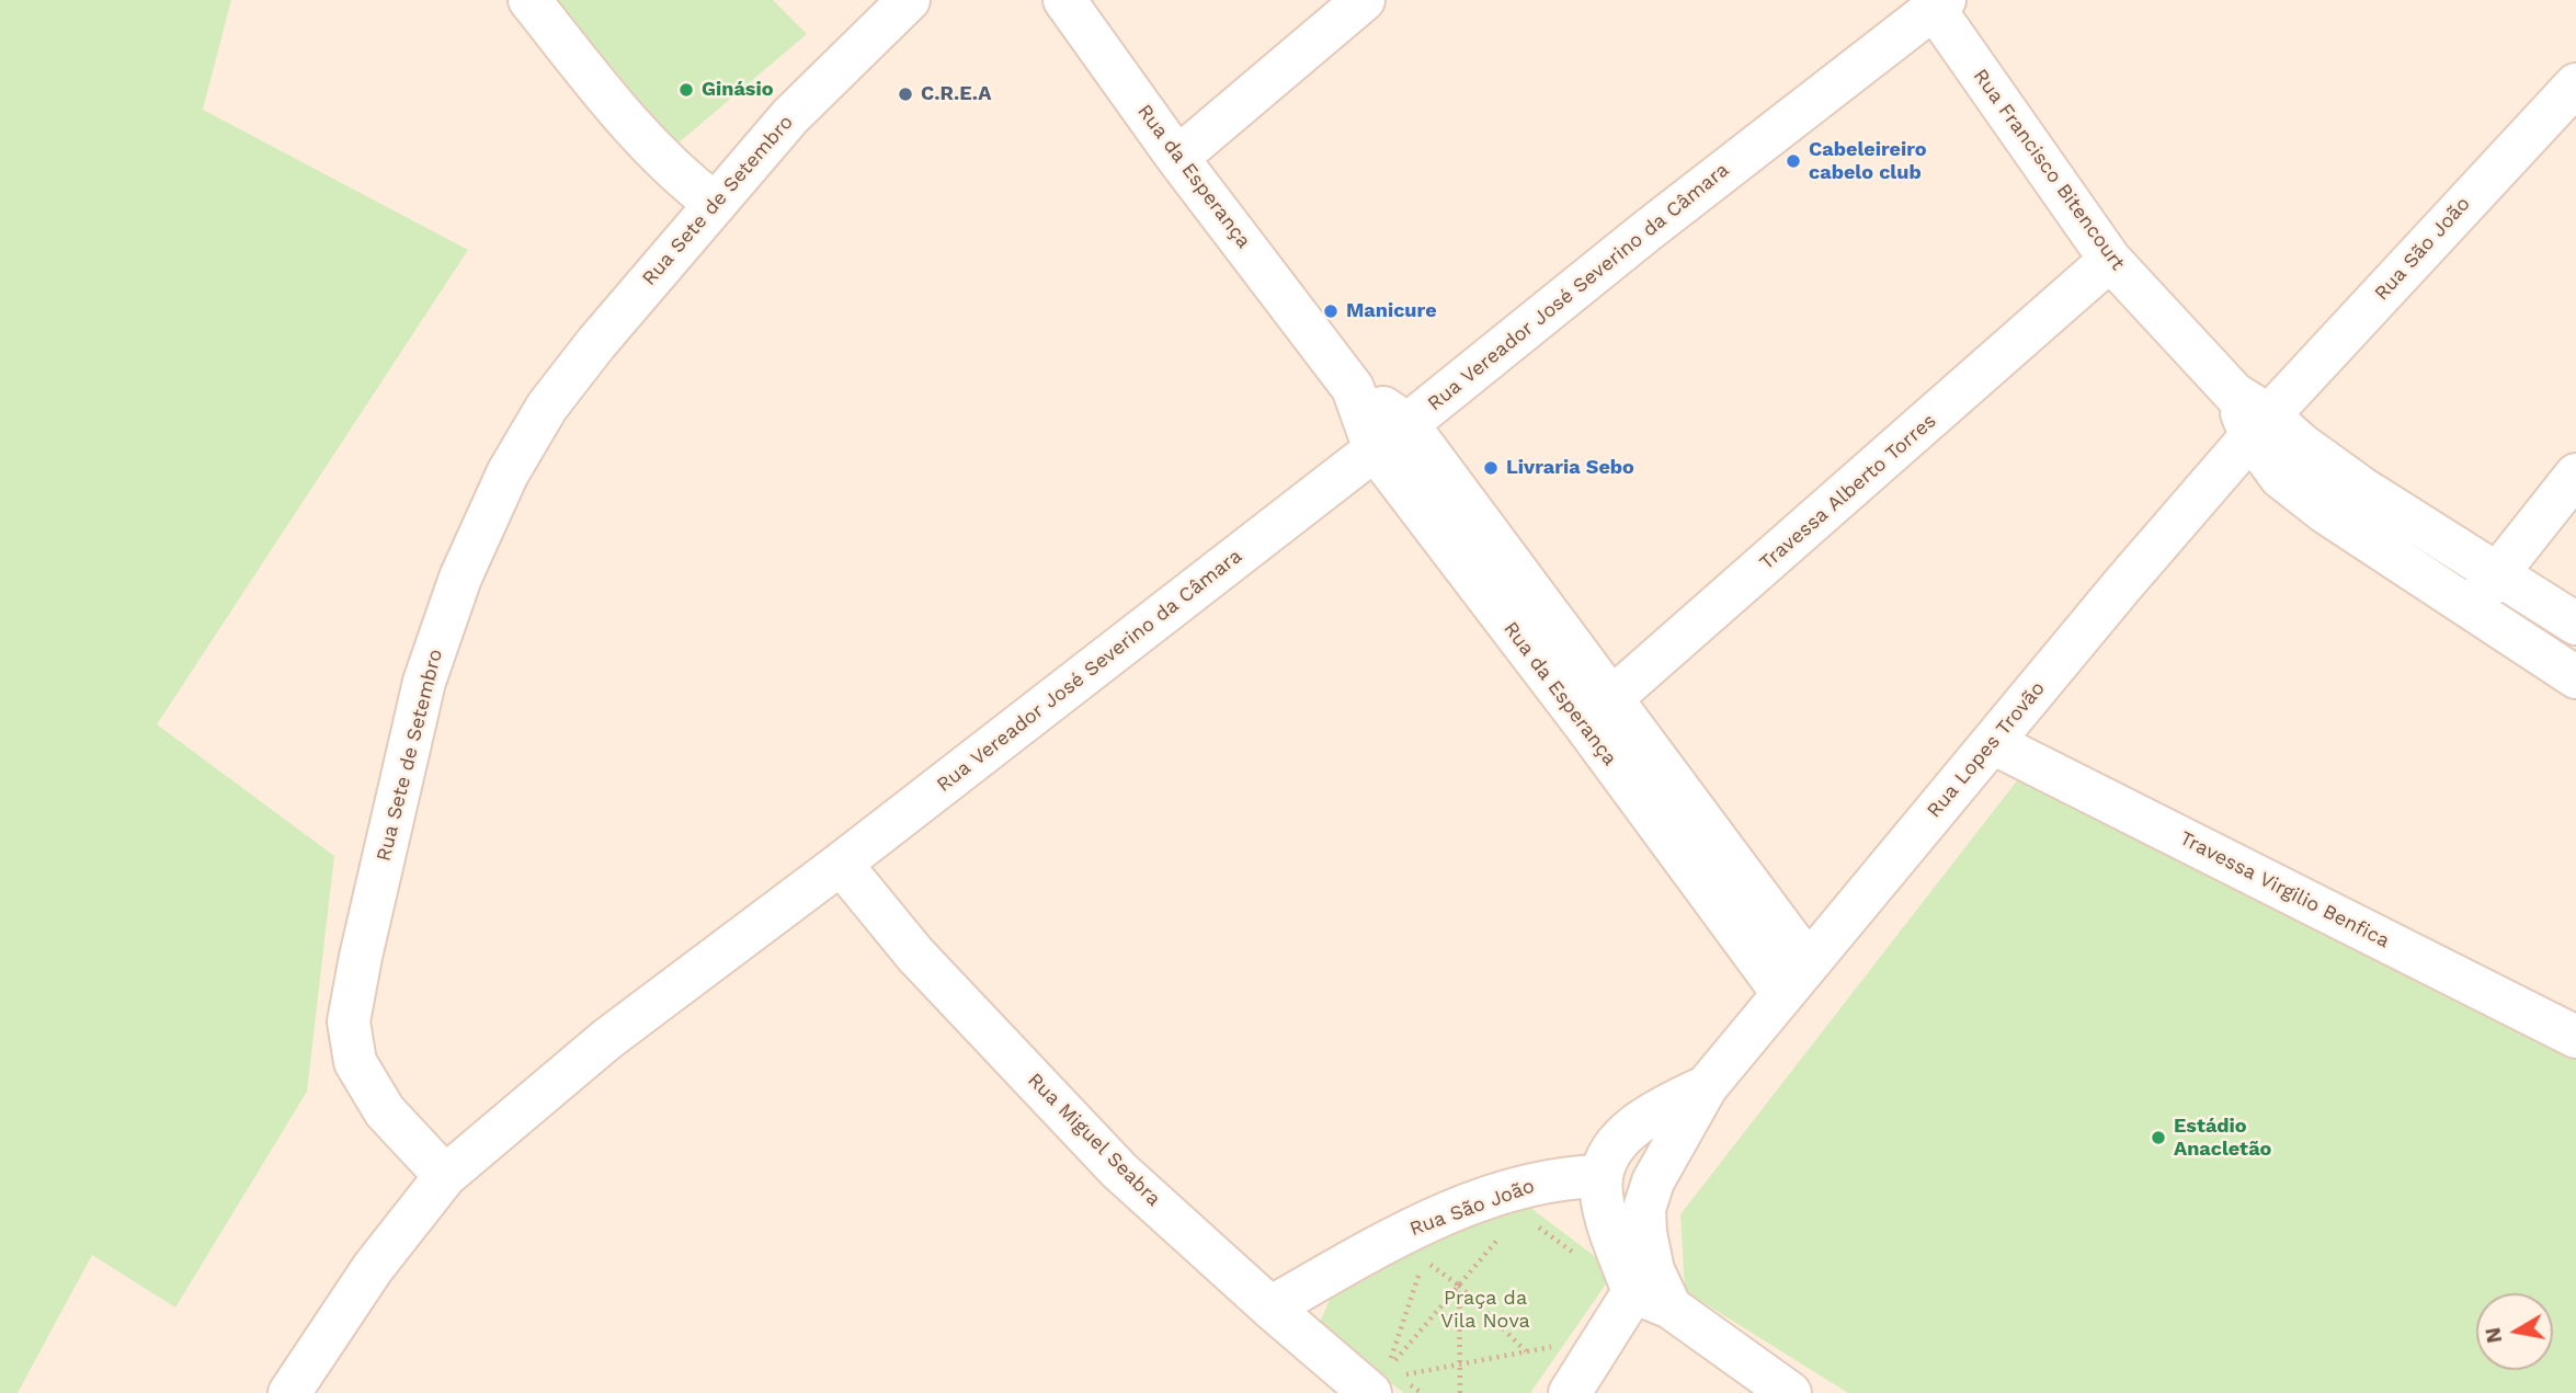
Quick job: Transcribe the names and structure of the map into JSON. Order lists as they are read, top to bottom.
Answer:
{
  "streets": {
    "street": [
      "Rua Francisco Bitencourt",
      "Rua da Esperança",
      "Rua Sete de Setembro",
      "Rua São João",
      "Rua Vereador José Severino da Câmara",
      "Travessa Alberto Torres",
      "Rua Lopes Trovão",
      "Travessa Virgilio Benfica",
      "Rua Miguel Seabra"
    ]
  },
  "crossings": [
    ["Rua Francisco Bitencourt", "Rua São João"],
    ["Rua Francisco Bitencourt", "Rua Vereador José Severino da Câmara"],
    ["Rua Francisco Bitencourt", "Travessa Alberto Torres"],
    ["Rua Francisco Bitencourt", "Rua Lopes Trovão"],
    ["Rua da Esperança", "Rua Vereador José Severino da Câmara"],
    ["Rua da Esperança", "Travessa Alberto Torres"],
    ["Rua da Esperança", "Rua Lopes Trovão"],
    ["Rua Sete de Setembro", "Rua Vereador José Severino da Câmara"],
    ["Rua São João", "Rua Lopes Trovão"],
    ["Rua São João", "Rua Miguel Seabra"],
    ["Rua Vereador José Severino da Câmara", "Rua Miguel Seabra"],
    ["Rua Lopes Trovão", "Travessa Virgilio Benfica"]
  ],
  "parks": ["Praça da Vila Nova"],
  "places": [
    "Ginásio",
    "C.R.E.A",
    "Cabeleireiro cabelo club",
    "Manicure",
    "Livraria Sebo",
    "Estádio Anacletão"
  ],
  "north": "left"
}
